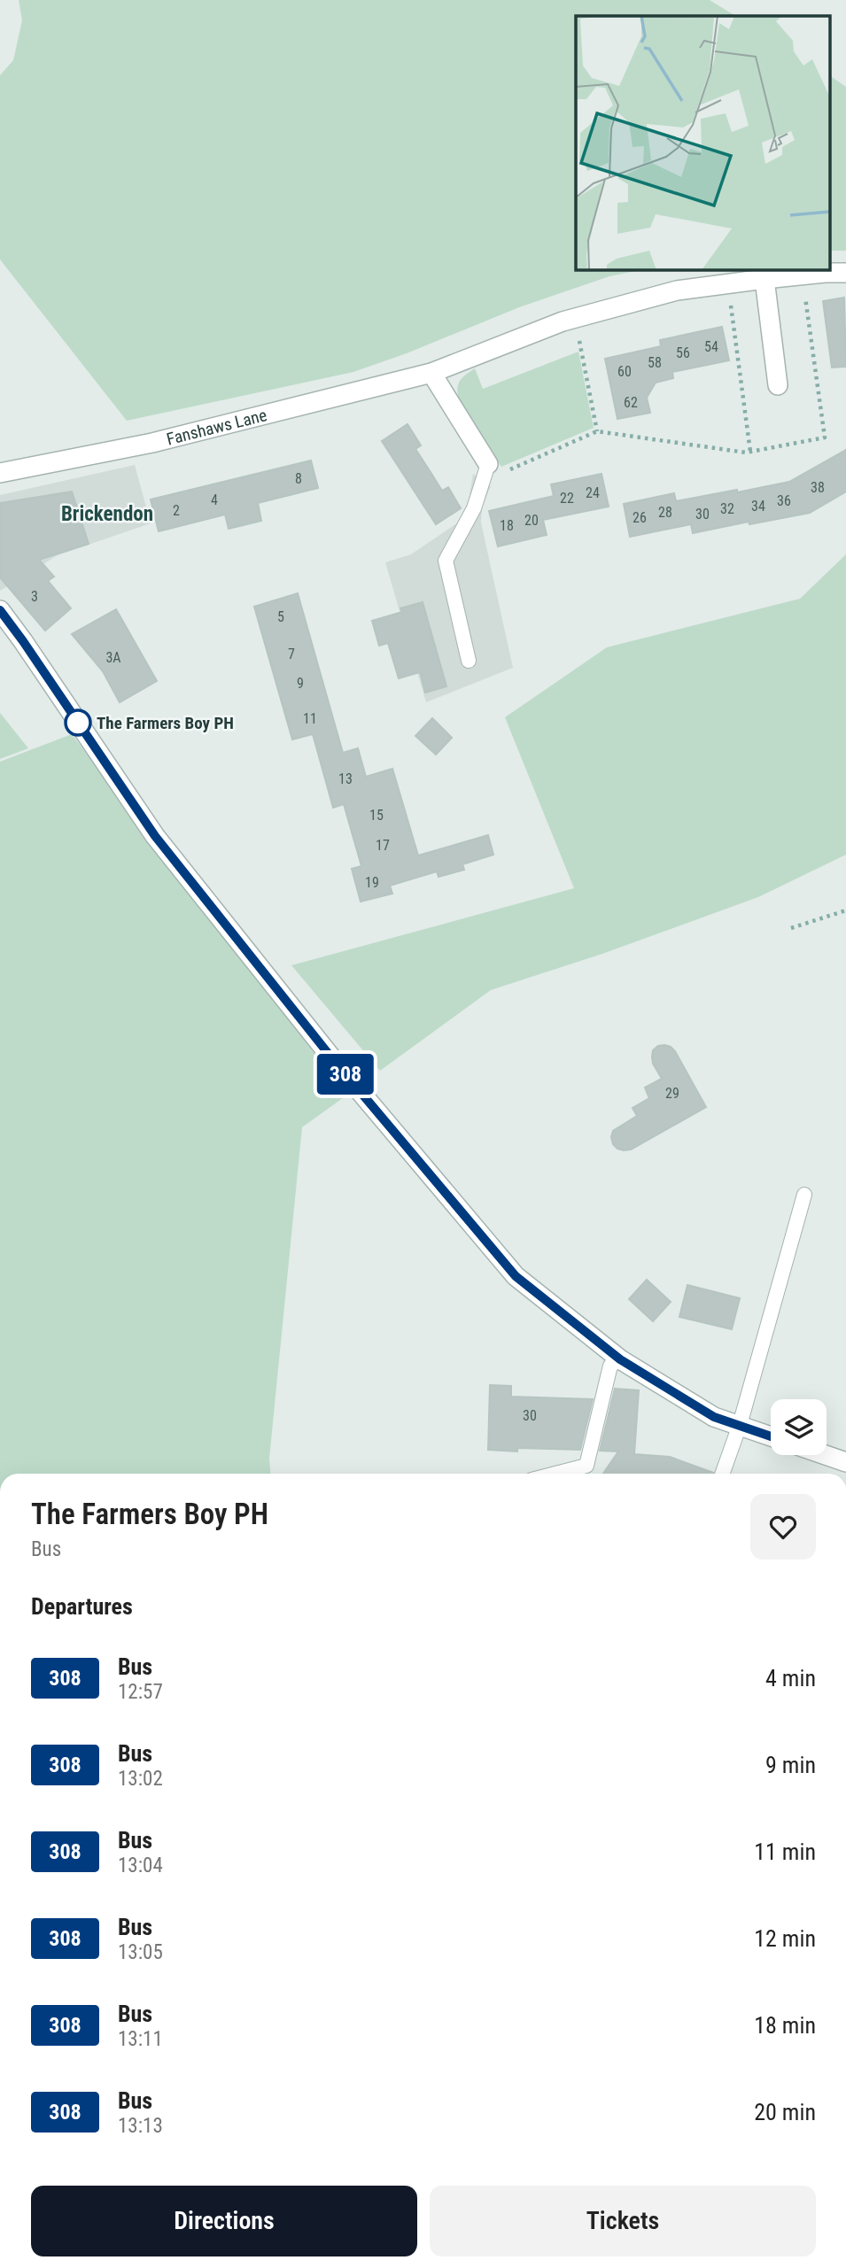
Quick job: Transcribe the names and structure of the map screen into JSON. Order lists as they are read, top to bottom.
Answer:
{
  "streets": {
    "street": ["Fanshaws Lane"]
  },
  "districts": ["Brickendon"],
  "places": ["The Farmers Boy PH"],
  "lines": ["bus line 308"],
  "house_numbers": [
    "54",
    "56",
    "58",
    "60",
    "62",
    "8",
    "38",
    "24",
    "22",
    "4",
    "36",
    "34",
    "32",
    "2",
    "28",
    "30",
    "26",
    "20",
    "18",
    "3",
    "5",
    "7",
    "3A",
    "9",
    "11",
    "13",
    "15",
    "17",
    "19",
    "29",
    "30"
  ],
  "page": {
    "on_map": "308",
    "heading": [
      ["The Farmers Boy PH", "Bus"],
      "Departures"
    ],
    "list": [
      {
        "mark": "308",
        "name": "Bus",
        "note": "12:57",
        "value": "4 min"
      },
      {
        "mark": "308",
        "name": "Bus",
        "note": "13:02",
        "value": "9 min"
      },
      {
        "mark": "308",
        "name": "Bus",
        "note": "13:04",
        "value": "11 min"
      },
      {
        "mark": "308",
        "name": "Bus",
        "note": "13:05",
        "value": "12 min"
      },
      {
        "mark": "308",
        "name": "Bus",
        "note": "13:11",
        "value": "18 min"
      },
      {
        "mark": "308",
        "name": "Bus",
        "note": "13:13",
        "value": "20 min"
      }
    ],
    "buttons": ["Directions", "Tickets"]
  }
}
